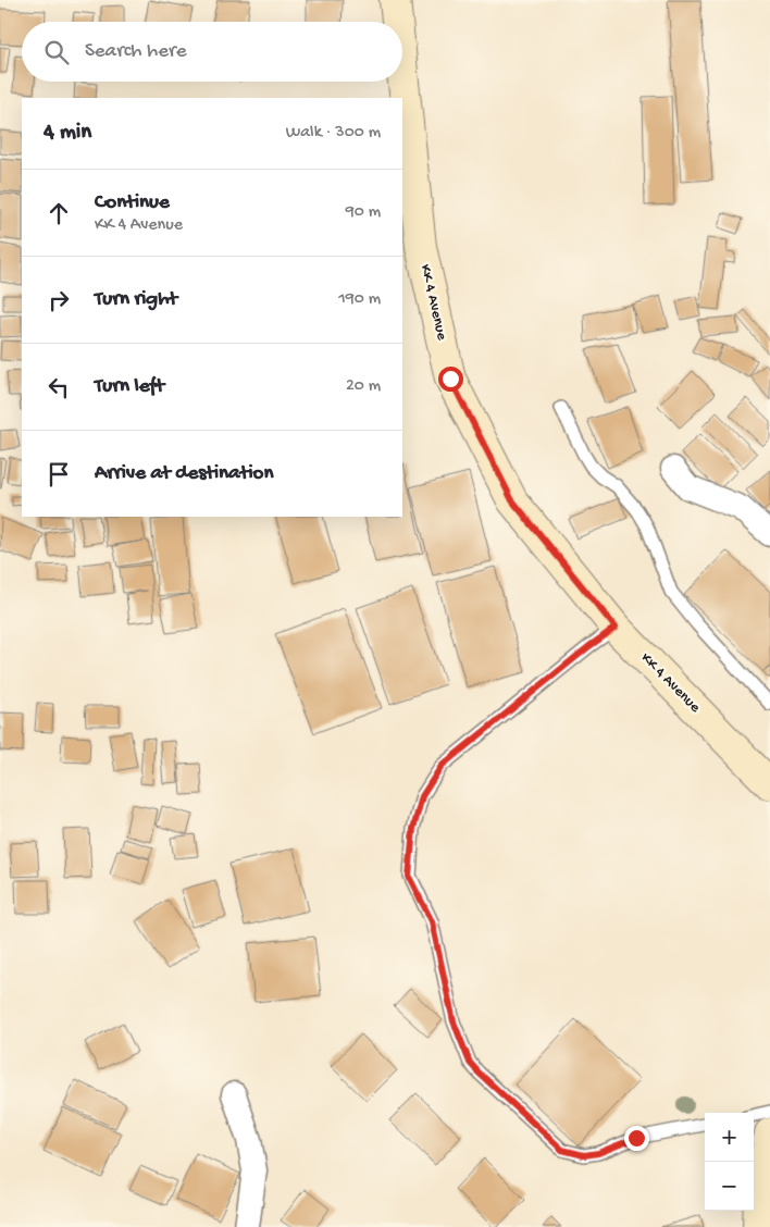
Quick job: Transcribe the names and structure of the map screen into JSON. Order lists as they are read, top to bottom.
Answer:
{
  "streets": {
    "main road": ["KK 4 Avenue"]
  },
  "page": {
    "search": "Search here",
    "heading": ["4 min", "Walk · 300 m"],
    "list": [
      ["Continue", "KK 4 Avenue", "90 m"],
      ["Turn right", "190 m"],
      ["Turn left", "20 m"],
      "Arrive at destination"
    ],
    "map_buttons": ["+", "−"]
  }
}
